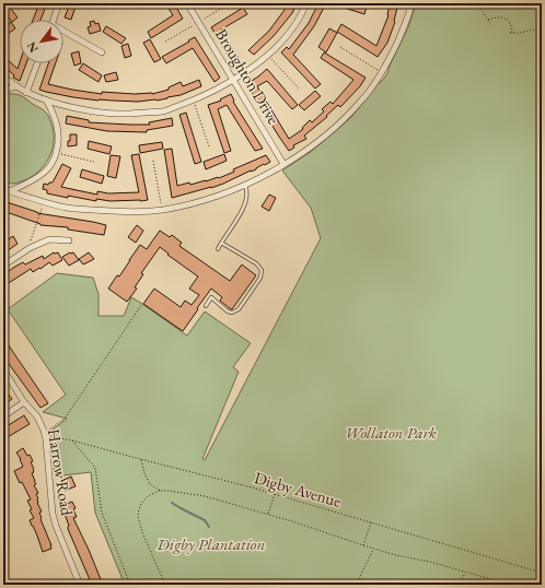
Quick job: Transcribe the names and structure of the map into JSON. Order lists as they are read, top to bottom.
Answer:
{
  "streets": {
    "street": ["Broughton Drive", "Harrow Road"],
    "path": ["Digby Avenue"]
  },
  "crossings": [
    ["Harrow Road", "Digby Avenue"]
  ],
  "parks": ["Wollaton Park", "Digby Plantation"],
  "north": "bottom left"
}
